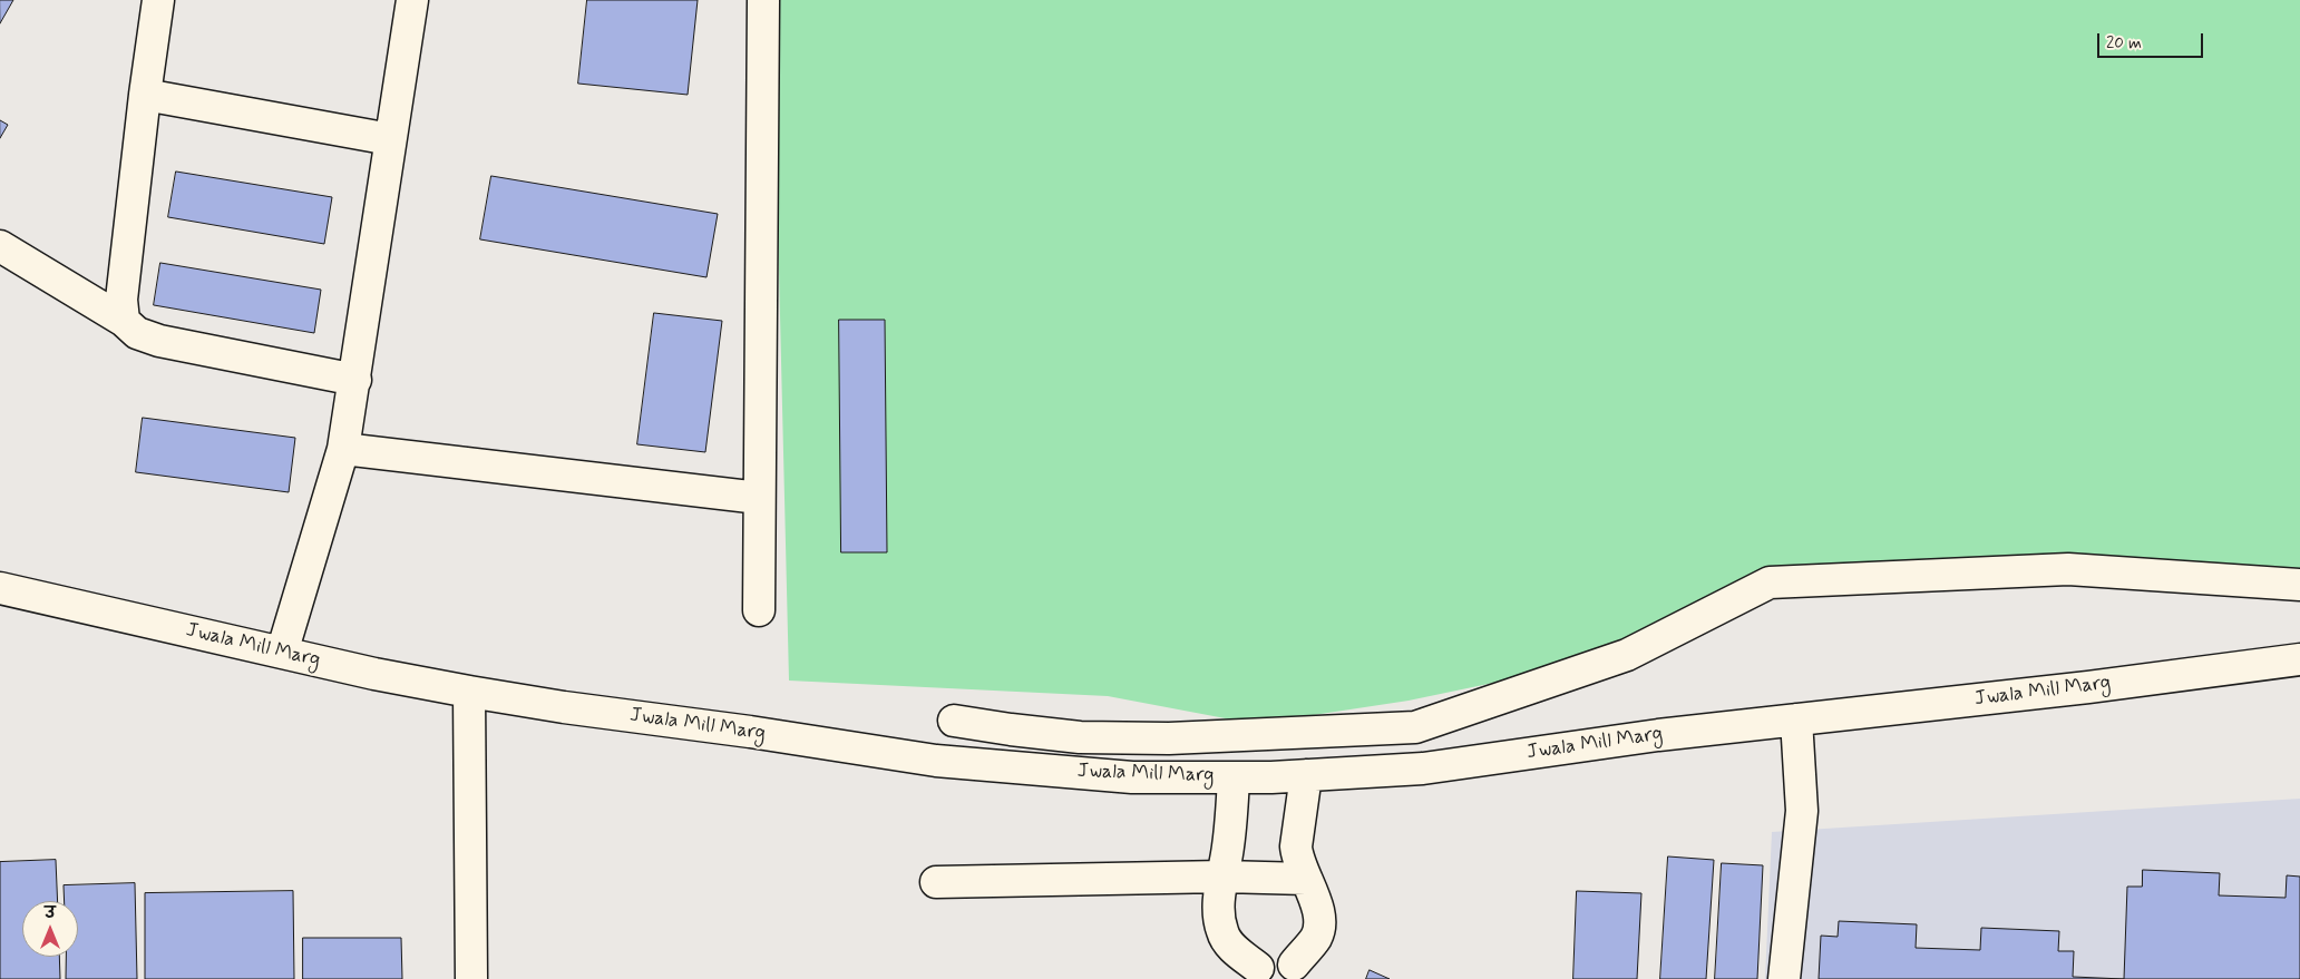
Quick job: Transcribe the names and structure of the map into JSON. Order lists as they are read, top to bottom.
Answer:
{
  "streets": {
    "street": ["Jwala Mill Marg"]
  },
  "scale_bar": "20 m",
  "north": "top"
}
